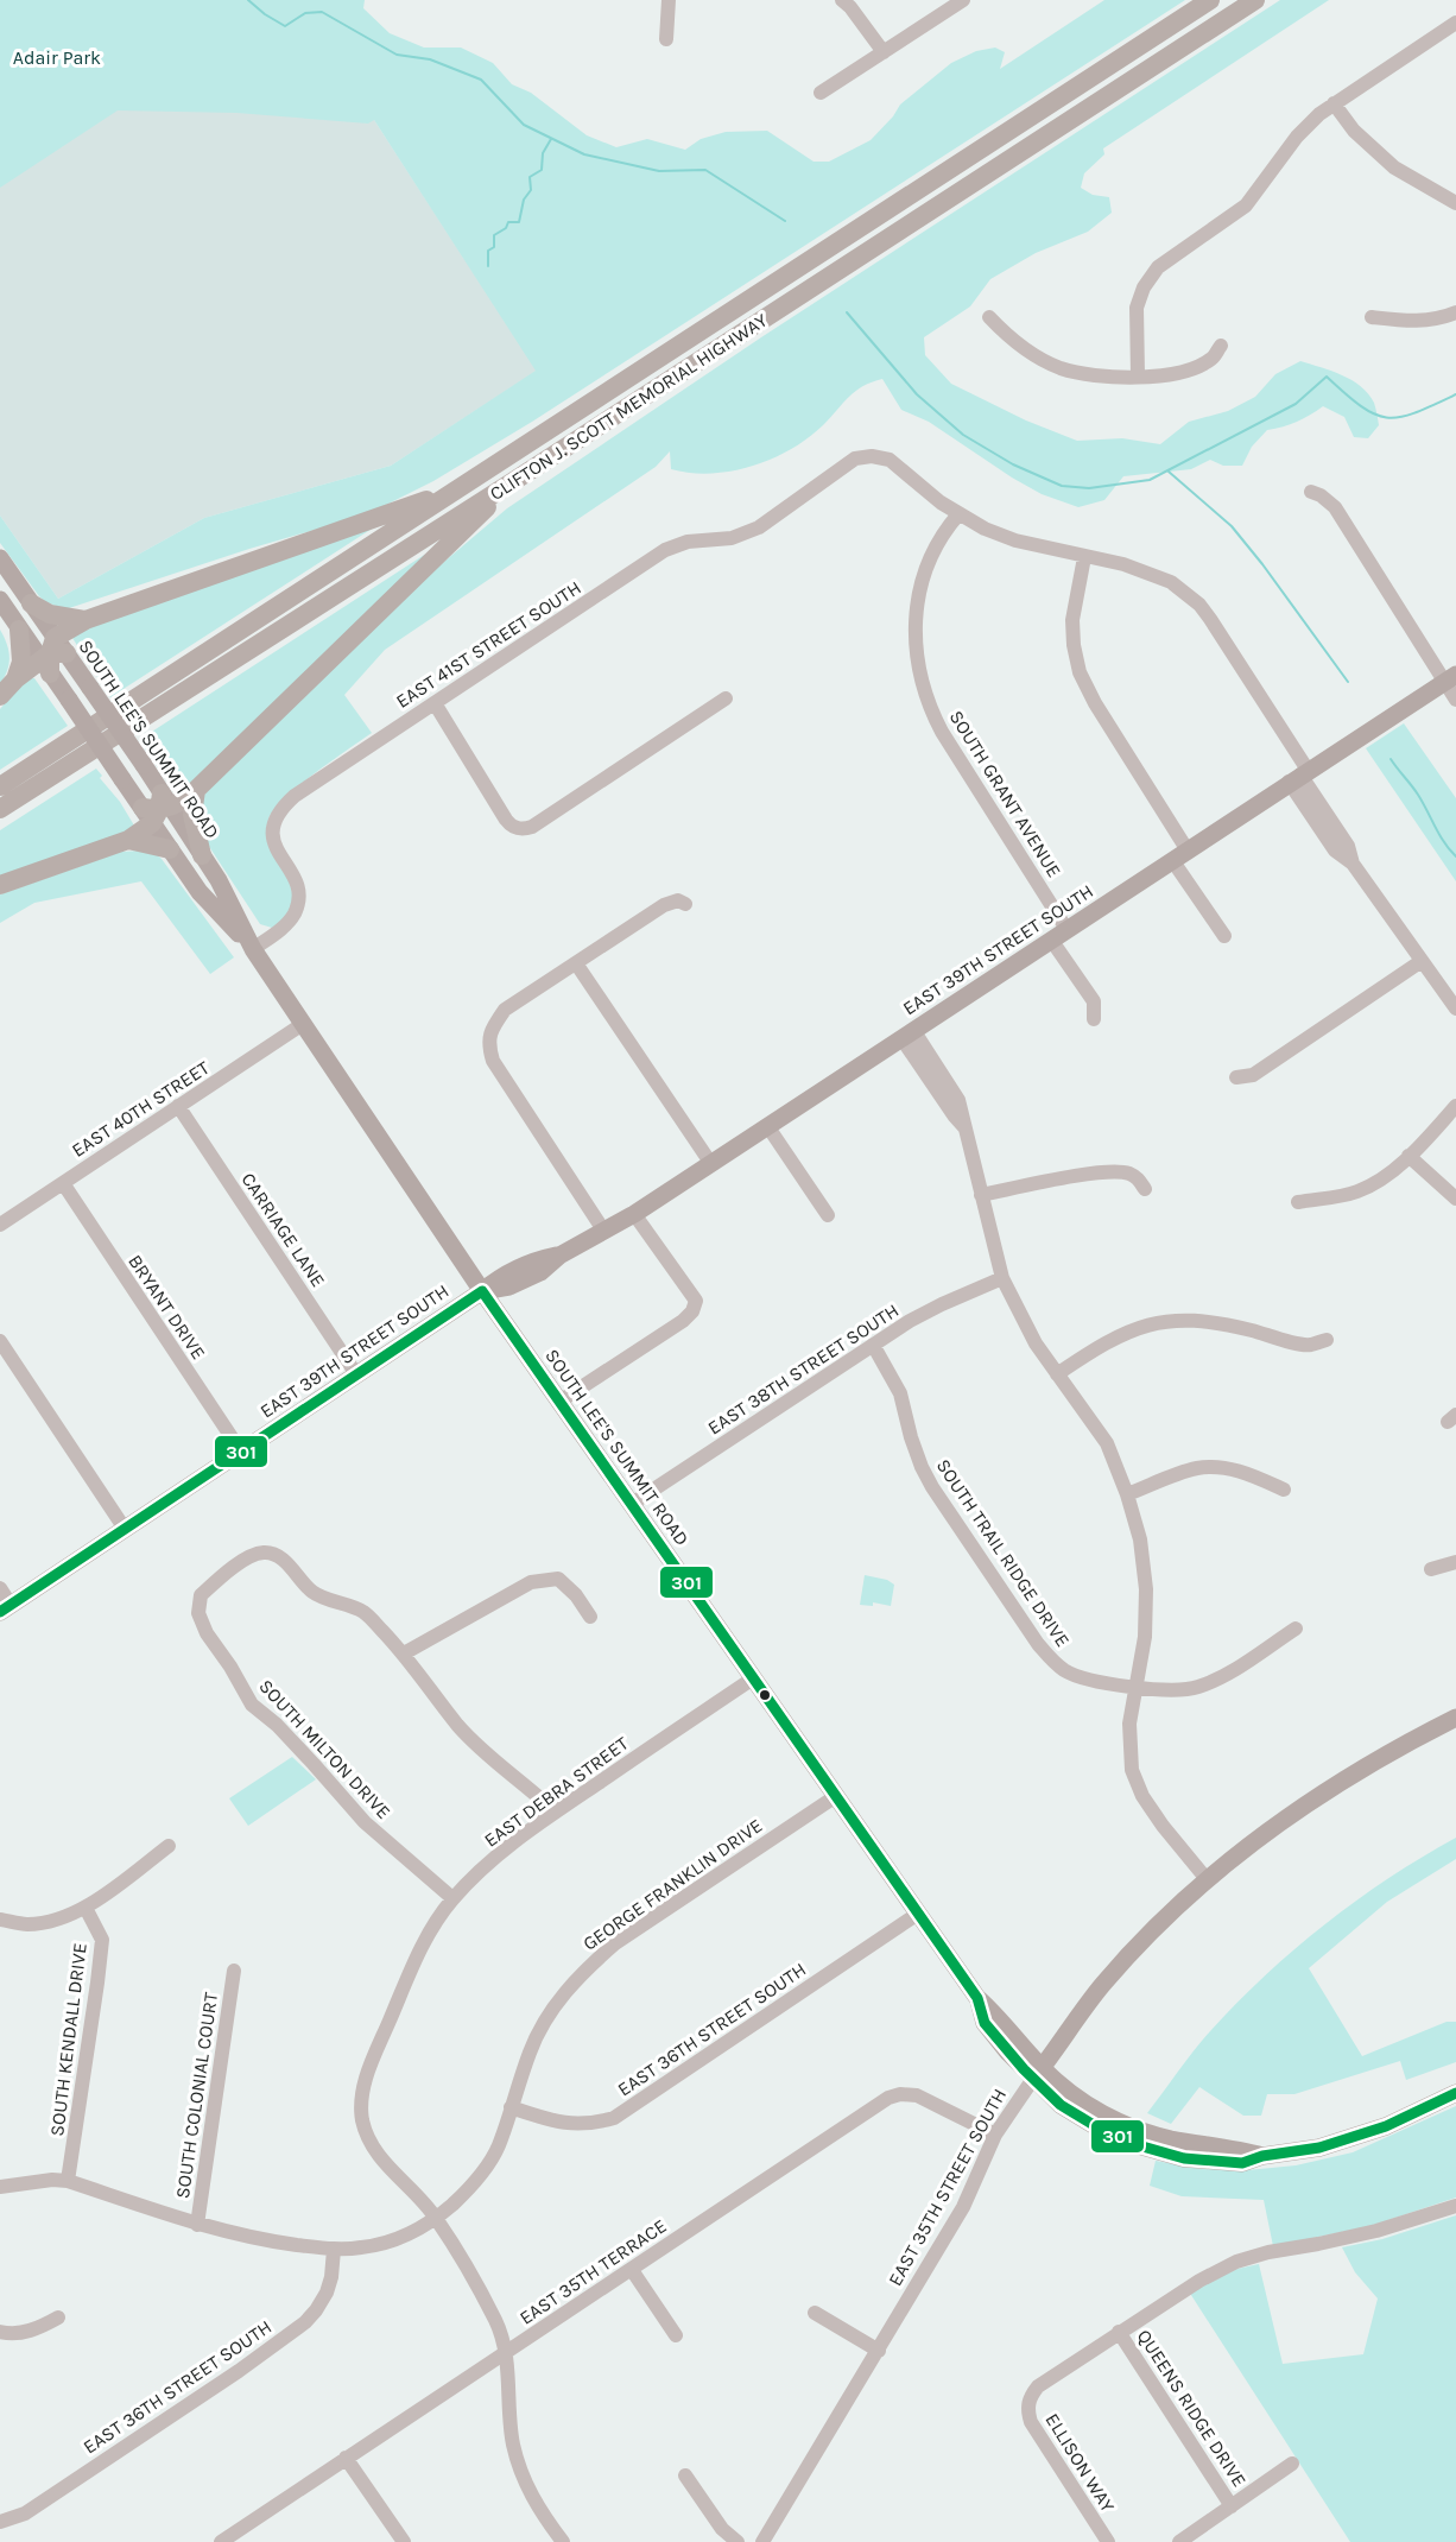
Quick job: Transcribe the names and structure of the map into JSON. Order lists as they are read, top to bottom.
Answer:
{
  "streets": {
    "highway": ["CLIFTON J. SCOTT MEMORIAL HIGHWAY"],
    "main road": ["SOUTH LEE'S SUMMIT ROAD", "EAST 39TH STREET SOUTH", "EAST 35TH STREET SOUTH"],
    "street": [
      "EAST 41ST STREET SOUTH",
      "SOUTH GRANT AVENUE",
      "EAST 40TH STREET",
      "CARRIAGE LANE",
      "BRYANT DRIVE",
      "EAST 38TH STREET SOUTH",
      "SOUTH TRAIL RIDGE DRIVE",
      "SOUTH MILTON DRIVE",
      "EAST DEBRA STREET",
      "GEORGE FRANKLIN DRIVE",
      "EAST 36TH STREET SOUTH",
      "SOUTH KENDALL DRIVE",
      "SOUTH COLONIAL COURT",
      "EAST 35TH TERRACE",
      "QUEENS RIDGE DRIVE",
      "ELLISON WAY"
    ]
  },
  "crossings": [
    ["EAST 41ST STREET SOUTH", "SOUTH LEE'S SUMMIT ROAD"],
    ["EAST 41ST STREET SOUTH", "SOUTH GRANT AVENUE"],
    ["SOUTH LEE'S SUMMIT ROAD", "EAST 39TH STREET SOUTH"],
    ["SOUTH LEE'S SUMMIT ROAD", "EAST 40TH STREET"],
    ["SOUTH LEE'S SUMMIT ROAD", "EAST 38TH STREET SOUTH"],
    ["SOUTH LEE'S SUMMIT ROAD", "EAST DEBRA STREET"],
    ["SOUTH LEE'S SUMMIT ROAD", "GEORGE FRANKLIN DRIVE"],
    ["SOUTH LEE'S SUMMIT ROAD", "EAST 36TH STREET SOUTH"],
    ["SOUTH LEE'S SUMMIT ROAD", "EAST 35TH STREET SOUTH"],
    ["SOUTH GRANT AVENUE", "EAST 39TH STREET SOUTH"],
    ["EAST 39TH STREET SOUTH", "CARRIAGE LANE"],
    ["EAST 39TH STREET SOUTH", "BRYANT DRIVE"],
    ["EAST 40TH STREET", "CARRIAGE LANE"],
    ["EAST 40TH STREET", "BRYANT DRIVE"],
    ["EAST 38TH STREET SOUTH", "SOUTH TRAIL RIDGE DRIVE"],
    ["SOUTH MILTON DRIVE", "EAST DEBRA STREET"],
    ["EAST DEBRA STREET", "GEORGE FRANKLIN DRIVE"],
    ["EAST DEBRA STREET", "EAST 35TH TERRACE"],
    ["GEORGE FRANKLIN DRIVE", "EAST 36TH STREET SOUTH"],
    ["GEORGE FRANKLIN DRIVE", "SOUTH KENDALL DRIVE"],
    ["GEORGE FRANKLIN DRIVE", "SOUTH COLONIAL COURT"],
    ["EAST 35TH STREET SOUTH", "EAST 35TH TERRACE"],
    ["QUEENS RIDGE DRIVE", "ELLISON WAY"]
  ],
  "parks": ["Adair Park"],
  "lines": ["transit line 301"]
}
